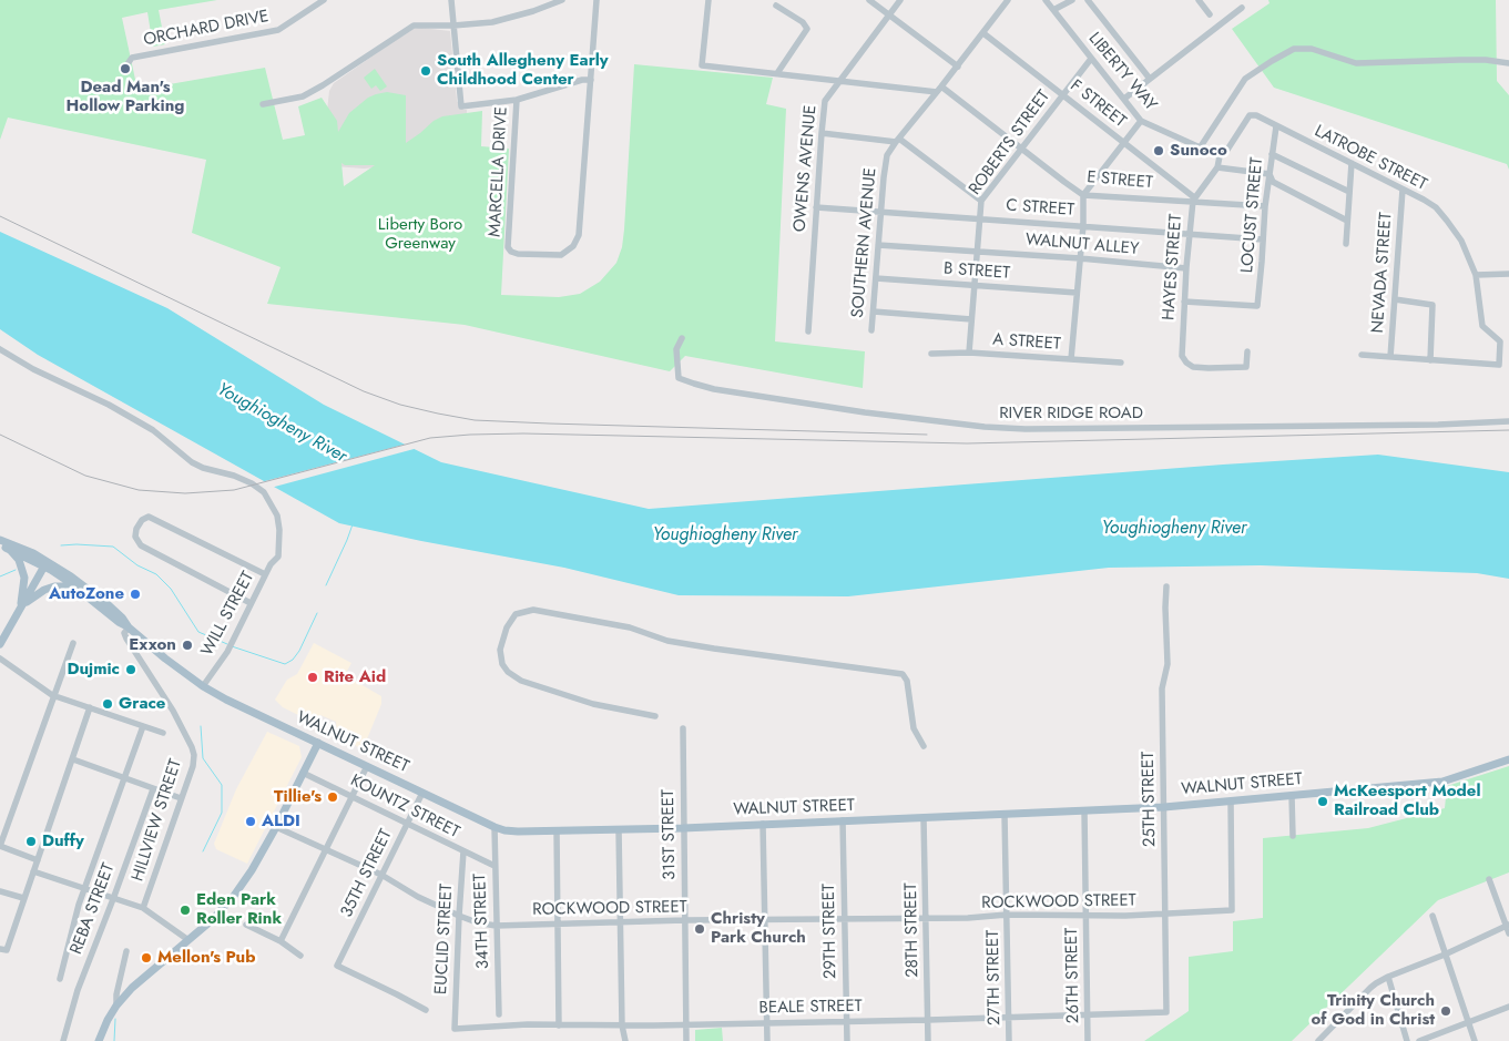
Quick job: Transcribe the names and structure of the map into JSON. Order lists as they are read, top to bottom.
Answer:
{
  "streets": {
    "main road": ["WALNUT STREET"],
    "street": [
      "ORCHARD DRIVE",
      "LIBERTY WAY",
      "F STREET",
      "ROBERTS STREET",
      "LATROBE STREET",
      "OWENS AVENUE",
      "MARCELLA DRIVE",
      "E STREET",
      "C STREET",
      "LOCUST STREET",
      "SOUTHERN AVENUE",
      "WALNUT ALLEY",
      "HAYES STREET",
      "B STREET",
      "NEVADA STREET",
      "A STREET",
      "RIVER RIDGE ROAD",
      "WILL STREET",
      "25TH STREET",
      "KOUNTZ STREET",
      "HILLVIEW STREET",
      "31ST STREET",
      "35TH STREET",
      "ROCKWOOD STREET",
      "REBA STREET",
      "34TH STREET",
      "28TH STREET",
      "29TH STREET",
      "EUCLID STREET",
      "26TH STREET",
      "27TH STREET",
      "BEALE STREET"
    ]
  },
  "crossings": [
    ["LIBERTY WAY", "ROBERTS STREET"],
    ["F STREET", "ROBERTS STREET"],
    ["F STREET", "E STREET"],
    ["F STREET", "SOUTHERN AVENUE"],
    ["F STREET", "HAYES STREET"],
    ["ROBERTS STREET", "E STREET"],
    ["ROBERTS STREET", "C STREET"],
    ["ROBERTS STREET", "WALNUT ALLEY"],
    ["ROBERTS STREET", "B STREET"],
    ["ROBERTS STREET", "A STREET"],
    ["LATROBE STREET", "LOCUST STREET"],
    ["LATROBE STREET", "HAYES STREET"],
    ["LATROBE STREET", "NEVADA STREET"],
    ["OWENS AVENUE", "C STREET"],
    ["E STREET", "LOCUST STREET"],
    ["E STREET", "SOUTHERN AVENUE"],
    ["E STREET", "HAYES STREET"],
    ["C STREET", "LOCUST STREET"],
    ["C STREET", "SOUTHERN AVENUE"],
    ["C STREET", "HAYES STREET"],
    ["LOCUST STREET", "HAYES STREET"],
    ["SOUTHERN AVENUE", "WALNUT ALLEY"],
    ["SOUTHERN AVENUE", "B STREET"],
    ["WALNUT ALLEY", "HAYES STREET"],
    ["WILL STREET", "WALNUT STREET"],
    ["WALNUT STREET", "25TH STREET"],
    ["WALNUT STREET", "HILLVIEW STREET"],
    ["WALNUT STREET", "31ST STREET"],
    ["WALNUT STREET", "35TH STREET"],
    ["WALNUT STREET", "ROCKWOOD STREET"],
    ["WALNUT STREET", "34TH STREET"],
    ["WALNUT STREET", "28TH STREET"],
    ["WALNUT STREET", "29TH STREET"],
    ["WALNUT STREET", "26TH STREET"],
    ["WALNUT STREET", "27TH STREET"],
    ["25TH STREET", "ROCKWOOD STREET"],
    ["25TH STREET", "BEALE STREET"],
    ["KOUNTZ STREET", "35TH STREET"],
    ["KOUNTZ STREET", "34TH STREET"],
    ["KOUNTZ STREET", "EUCLID STREET"],
    ["31ST STREET", "ROCKWOOD STREET"],
    ["31ST STREET", "BEALE STREET"],
    ["35TH STREET", "ROCKWOOD STREET"],
    ["ROCKWOOD STREET", "34TH STREET"],
    ["ROCKWOOD STREET", "28TH STREET"],
    ["ROCKWOOD STREET", "29TH STREET"],
    ["ROCKWOOD STREET", "EUCLID STREET"],
    ["ROCKWOOD STREET", "26TH STREET"],
    ["ROCKWOOD STREET", "27TH STREET"],
    ["28TH STREET", "BEALE STREET"],
    ["29TH STREET", "BEALE STREET"],
    ["EUCLID STREET", "BEALE STREET"],
    ["26TH STREET", "BEALE STREET"],
    ["27TH STREET", "BEALE STREET"]
  ],
  "water": ["Youghiogheny River"],
  "parks": ["Liberty Boro Greenway"],
  "places": [
    "Dead Man's Hollow Parking",
    "South Allegheny Early Childhood Center",
    "Sunoco",
    "AutoZone",
    "Exxon",
    "Dujmic",
    "Rite Aid",
    "Grace",
    "Tillie's",
    "McKeesport Model Railroad Club",
    "ALDI",
    "Duffy",
    "Eden Park Roller Rink",
    "Christy Park Church",
    "Mellon's Pub",
    "Trinity Church of God in Christ"
  ]
}
